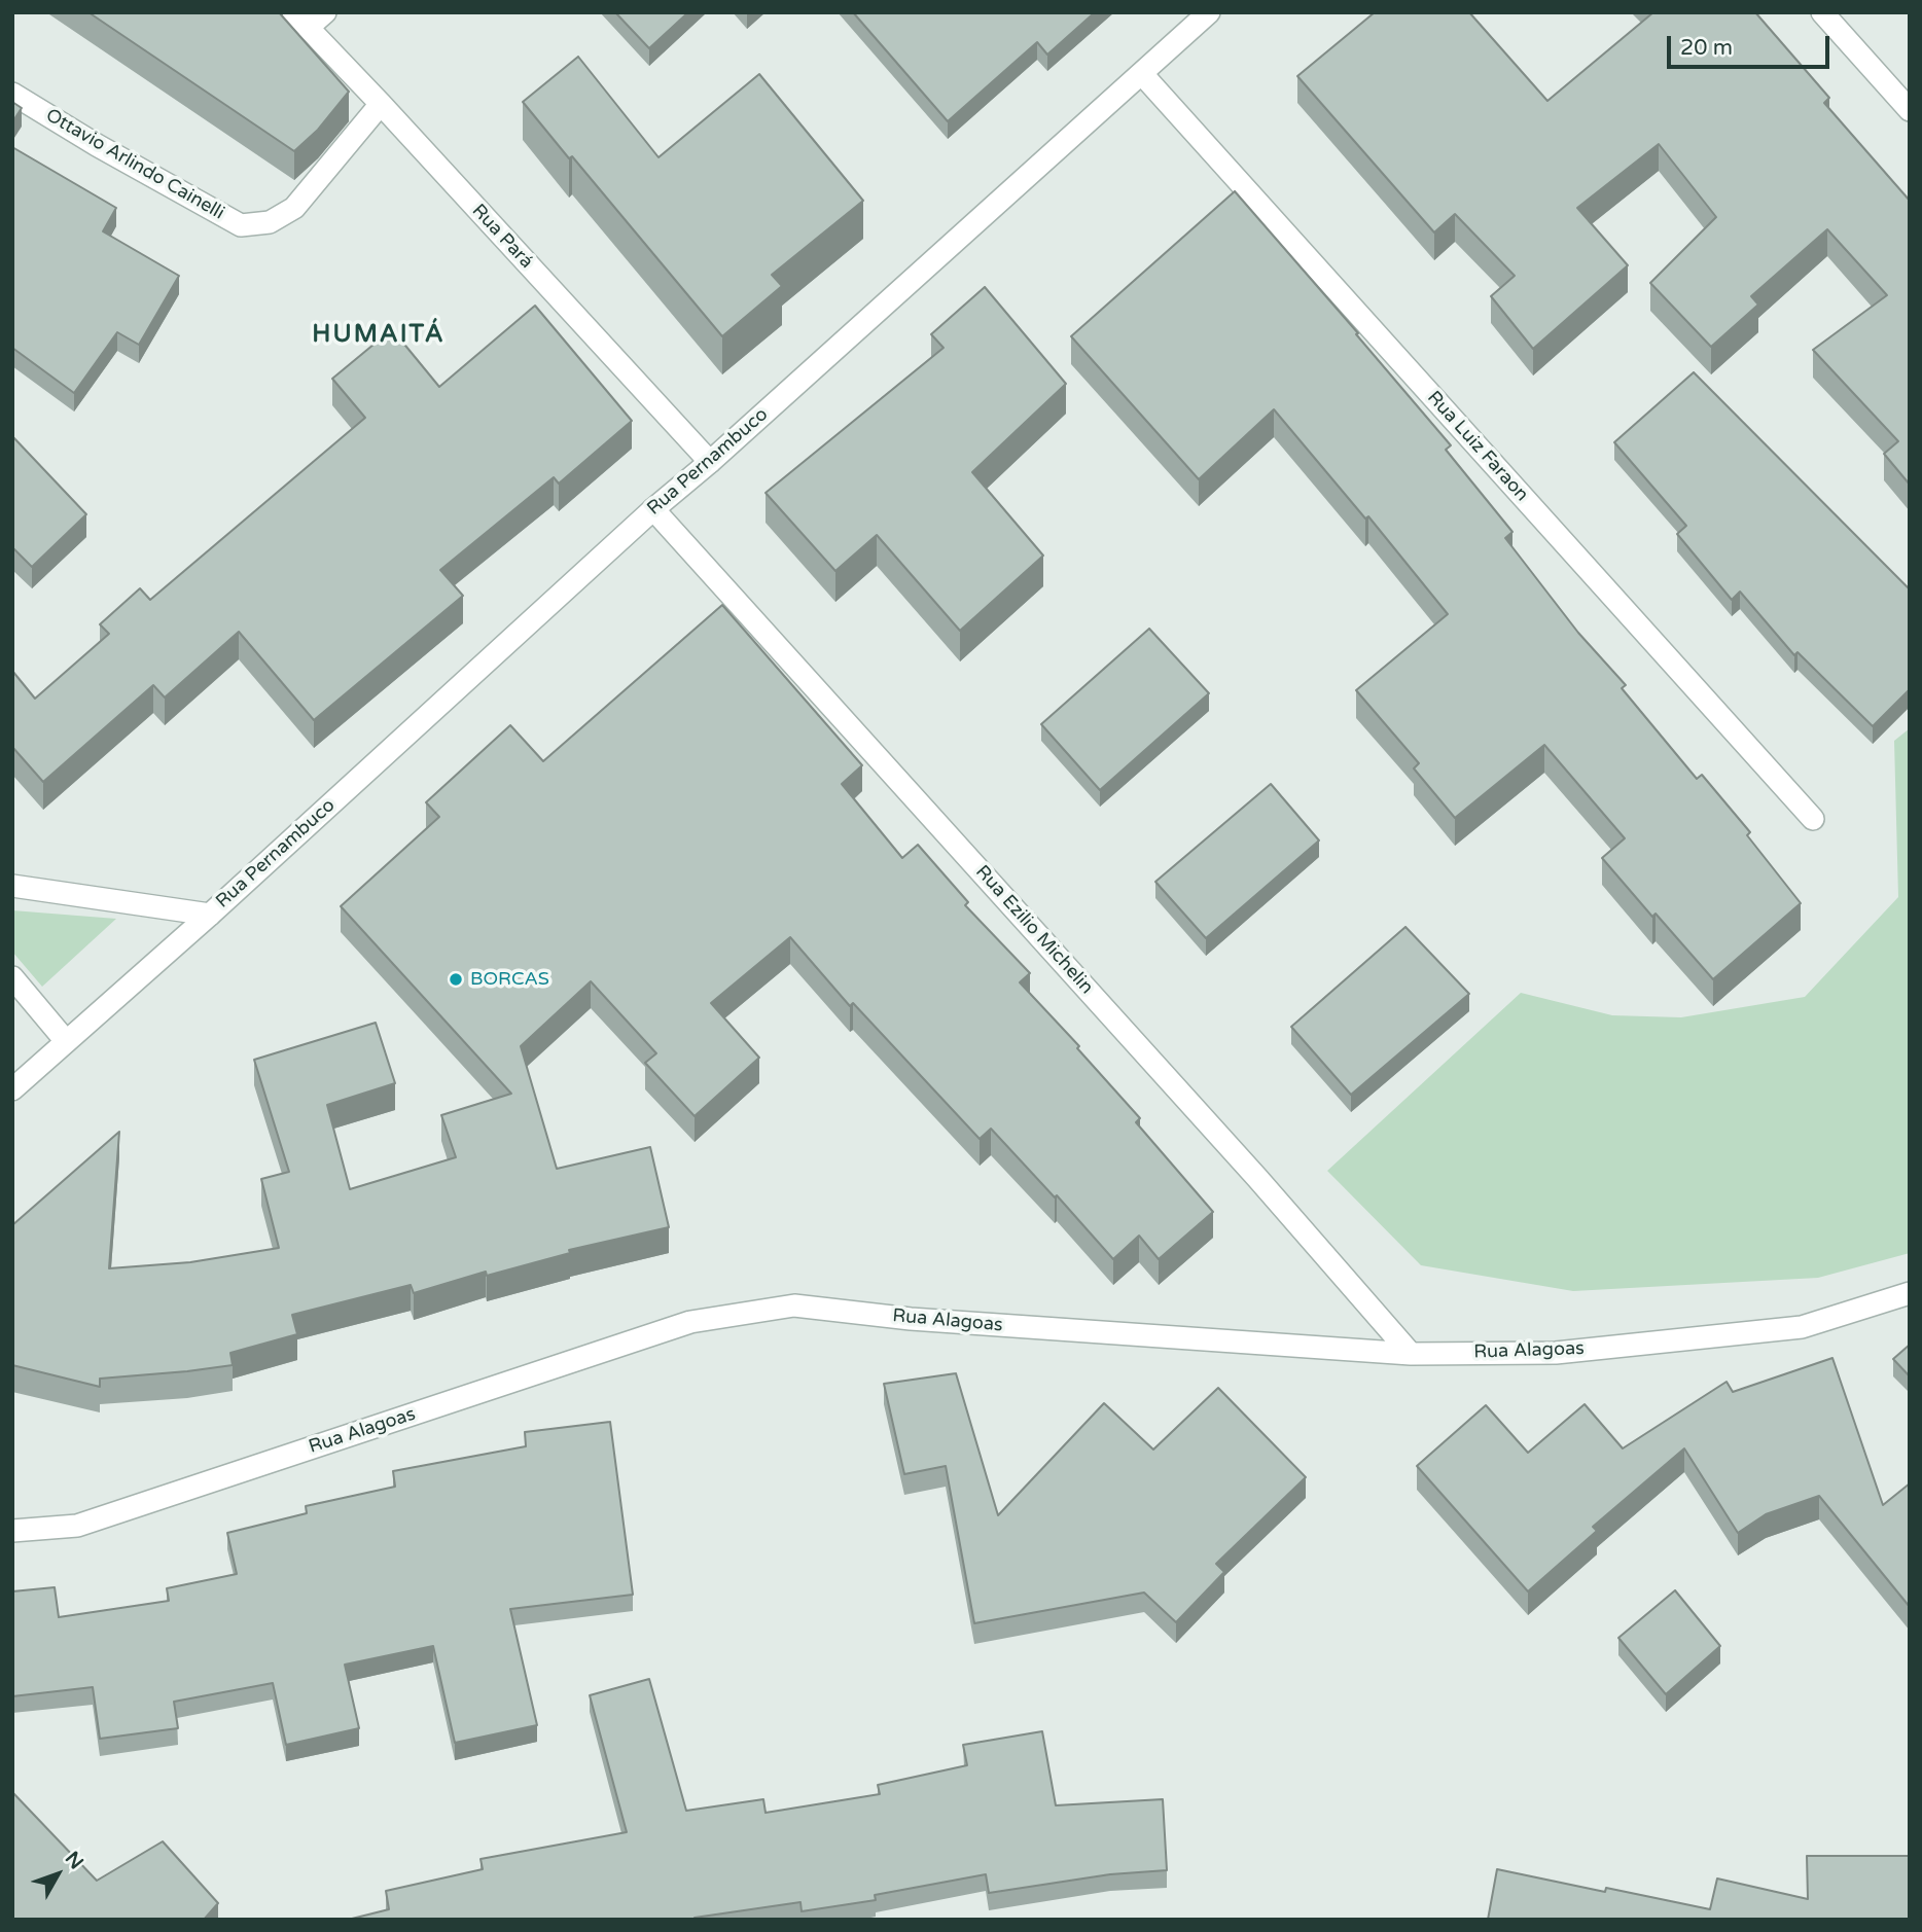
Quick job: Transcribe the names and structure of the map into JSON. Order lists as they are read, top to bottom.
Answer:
{
  "streets": {
    "street": [
      "Ottavio Arlindo Cainelli",
      "Rua Pará",
      "Rua Luiz Faraon",
      "Rua Pernambuco",
      "Rua Ezilio Michelin",
      "Rua Alagoas"
    ]
  },
  "crossings": [
    ["Ottavio Arlindo Cainelli", "Rua Pará"],
    ["Rua Pará", "Rua Pernambuco"],
    ["Rua Luiz Faraon", "Rua Pernambuco"],
    ["Rua Pernambuco", "Rua Ezilio Michelin"],
    ["Rua Ezilio Michelin", "Rua Alagoas"]
  ],
  "districts": ["HUMAITÁ"],
  "places": ["BORCAS"],
  "scale_bar": "20 m",
  "north": "top right"
}
